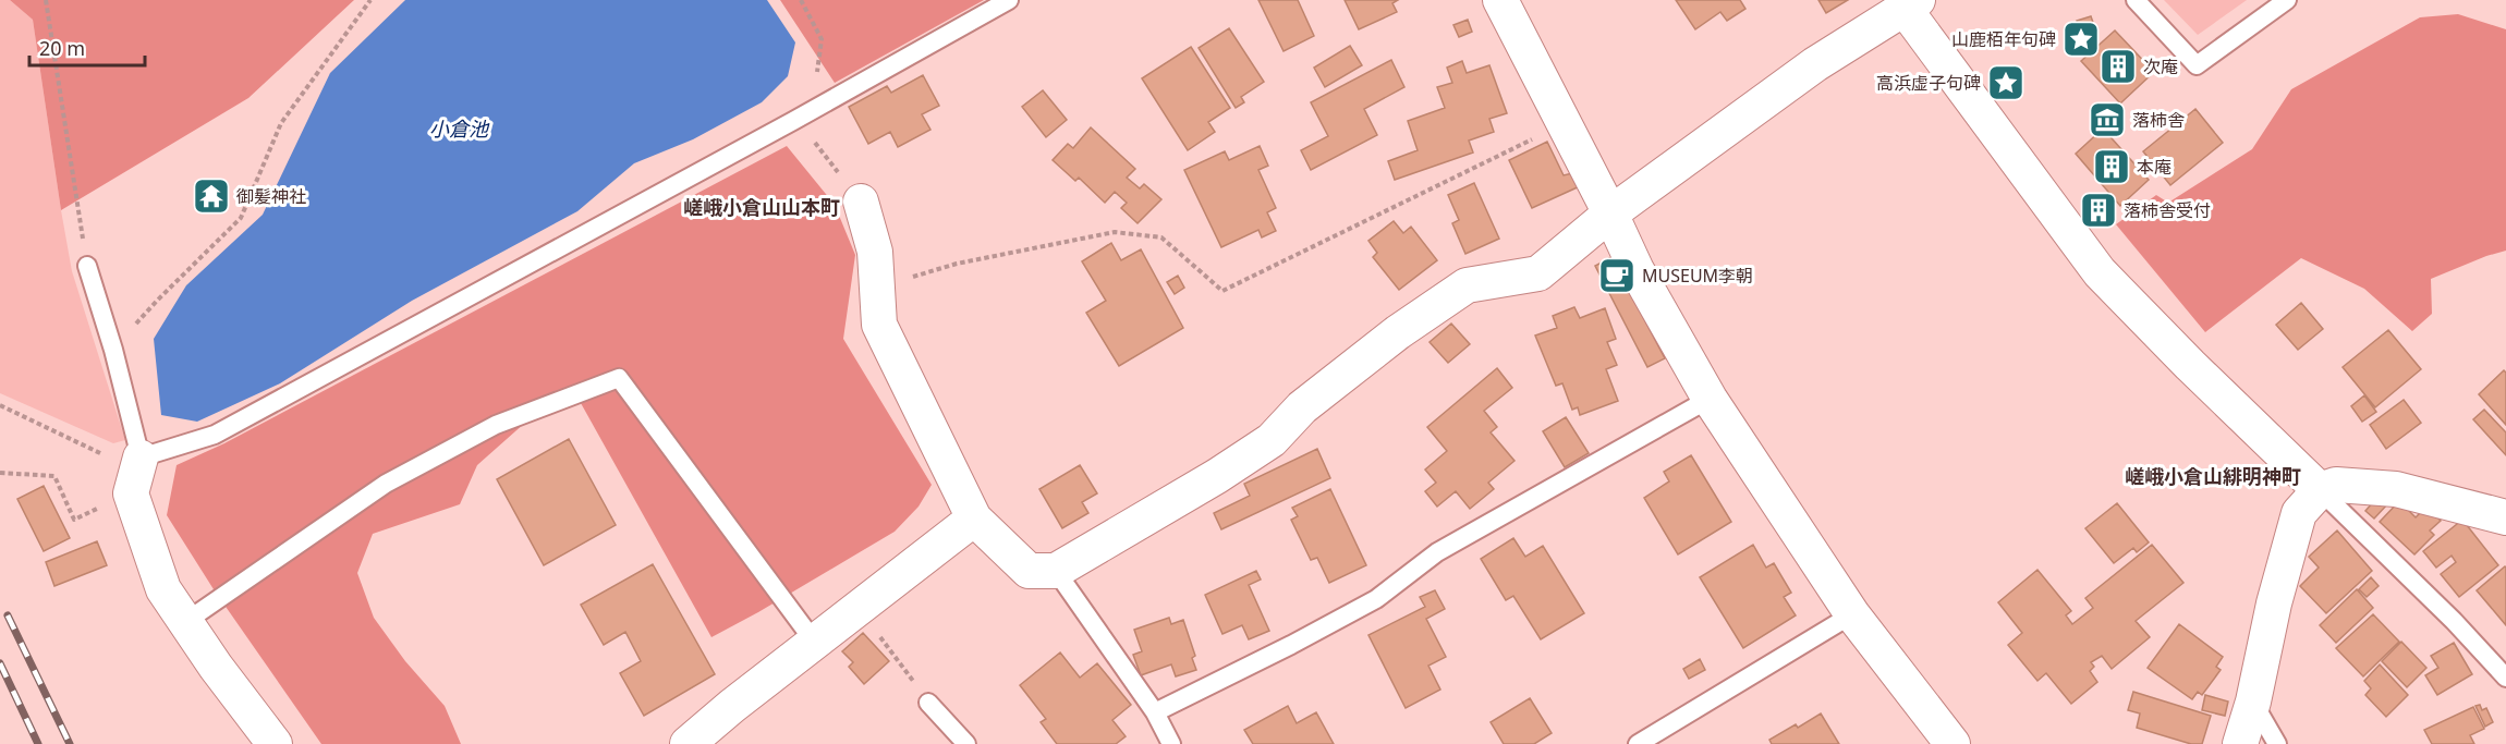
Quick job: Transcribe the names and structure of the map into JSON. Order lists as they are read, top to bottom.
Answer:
{
  "districts": ["嵯峨小倉山山本町", "嵯峨小倉山緋明神町"],
  "water": ["小倉池"],
  "places": {
    "place": ["⼭⿅栢年句碑", "⾼浜虚⼦句碑"],
    "building": ["次庵", "本庵", "落柿舎受付"],
    "museum": ["落柿舎"],
    "temple": ["御髪神社"],
    "cafe": ["MUSEUM李朝"]
  },
  "scale_bar": "20 m"
}
